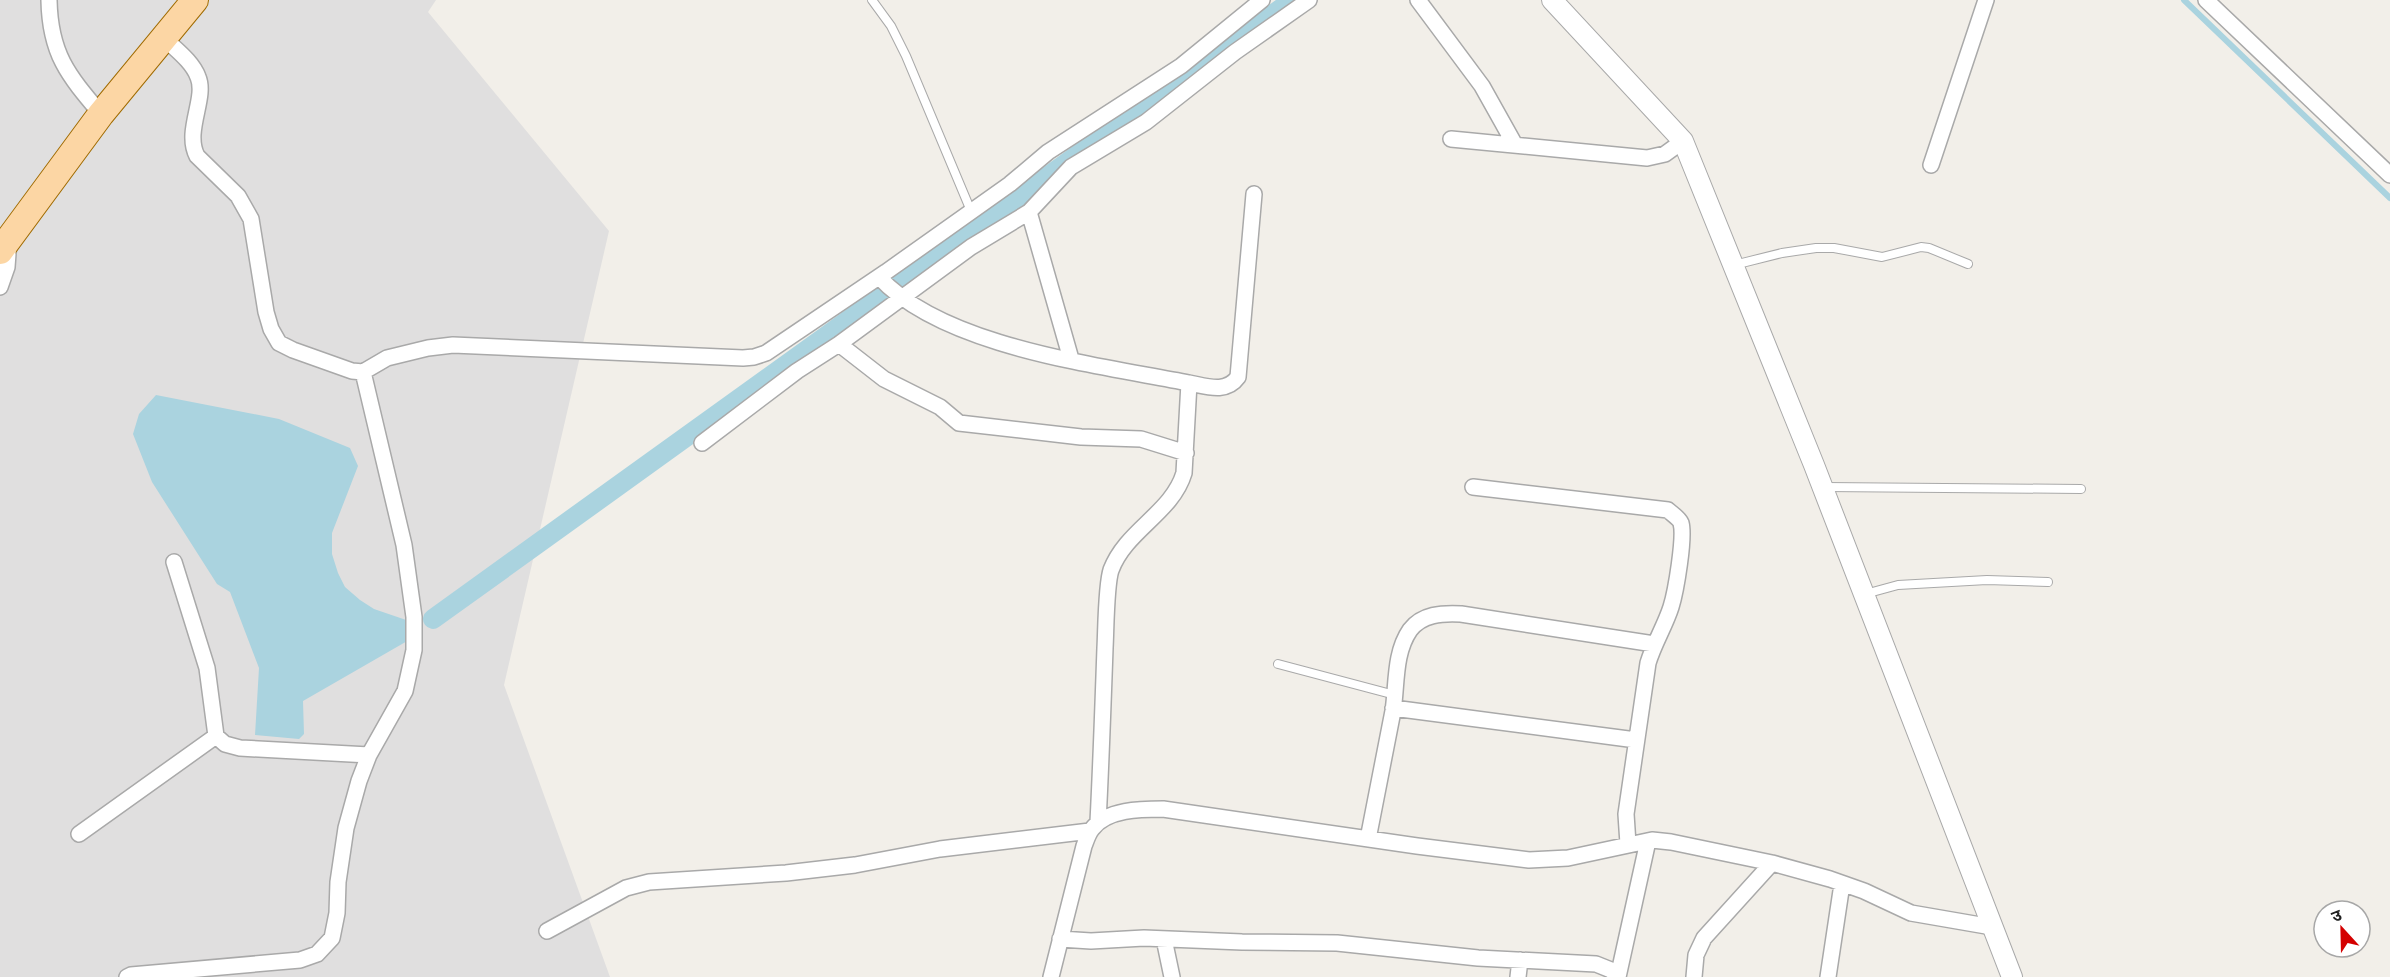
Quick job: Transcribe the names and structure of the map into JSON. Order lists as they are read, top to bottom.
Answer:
{
  "north": "top"
}
